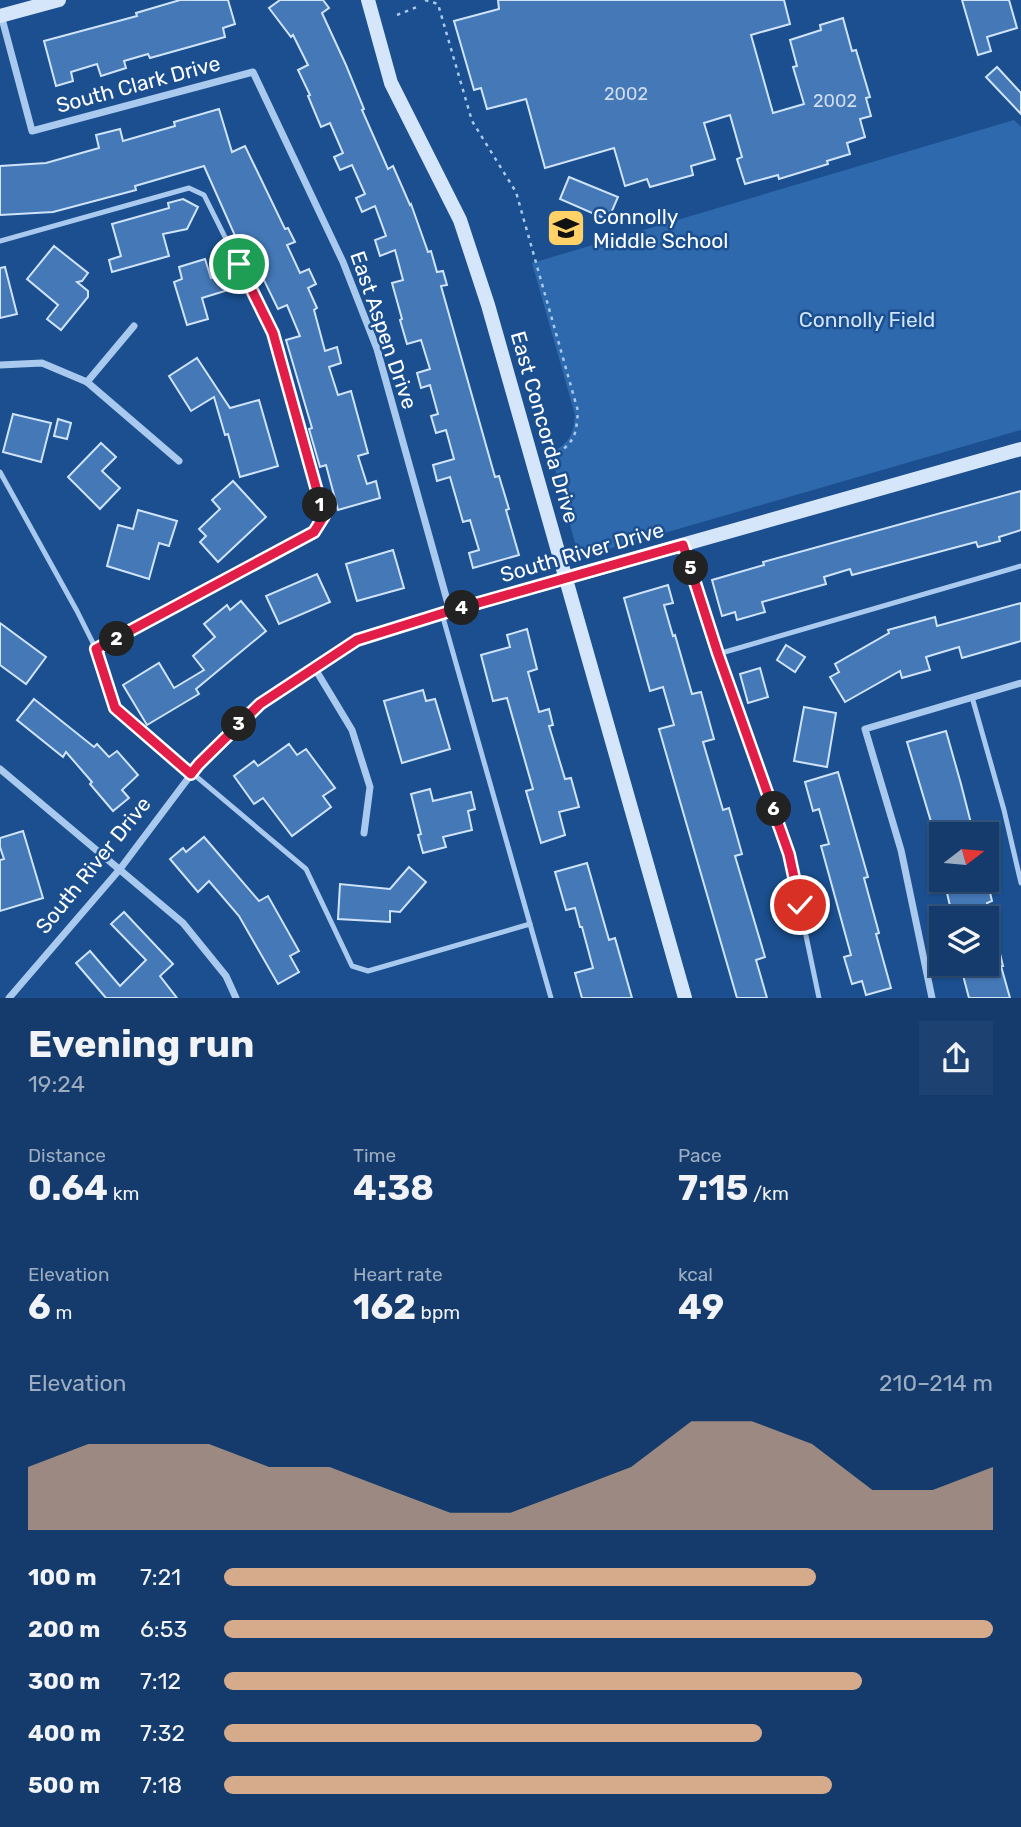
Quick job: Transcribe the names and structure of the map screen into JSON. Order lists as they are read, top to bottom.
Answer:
{
  "streets": {
    "street": [
      "South Clark Drive",
      "East Aspen Drive",
      "East Concorda Drive",
      "South River Drive"
    ]
  },
  "crossings": [
    ["South Clark Drive", "East Aspen Drive"],
    ["East Aspen Drive", "South River Drive"],
    ["East Concorda Drive", "South River Drive"]
  ],
  "parks": ["Connolly Field"],
  "places": {
    "school or university": ["Connolly Middle School"]
  },
  "house_numbers": ["2002", "2002"],
  "north": "right",
  "page": {
    "pins": [
      "1",
      "5",
      "4",
      "2",
      "3",
      "6"
    ],
    "heading": ["Evening run", "19:24"],
    "stats": [
      ["Distance", "0.64 km"],
      ["Time", "4:38"],
      ["Pace", "7:15 /km"],
      ["Elevation", "6 m"],
      ["Heart rate", "162 bpm"],
      ["kcal", "49"]
    ],
    "chart": ["Elevation", "210–214 m"],
    "list": [
      {
        "name": "100 m",
        "note": "7:21"
      },
      {
        "name": "200 m",
        "note": "6:53"
      },
      {
        "name": "300 m",
        "note": "7:12"
      },
      {
        "name": "400 m",
        "note": "7:32"
      },
      {
        "name": "500 m",
        "note": "7:18"
      }
    ]
  }
}
